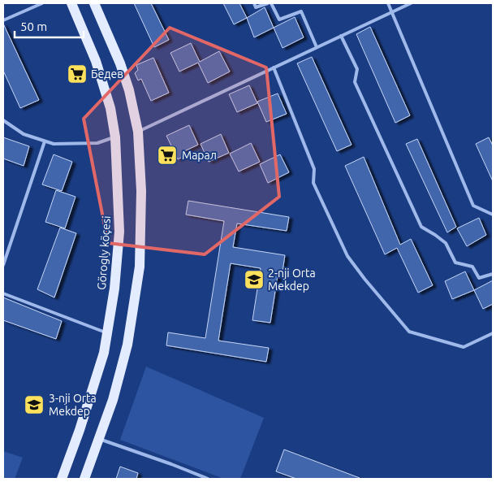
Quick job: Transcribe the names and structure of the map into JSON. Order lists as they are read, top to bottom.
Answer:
{
  "streets": {
    "main road": ["Görogly köçesi"]
  },
  "places": {
    "supermarket": ["Бедев", "Марал"],
    "school or university": ["2-nji Orta Mekdep", "3-nji Orta Mekdep"]
  },
  "scale_bar": "50 m"
}
